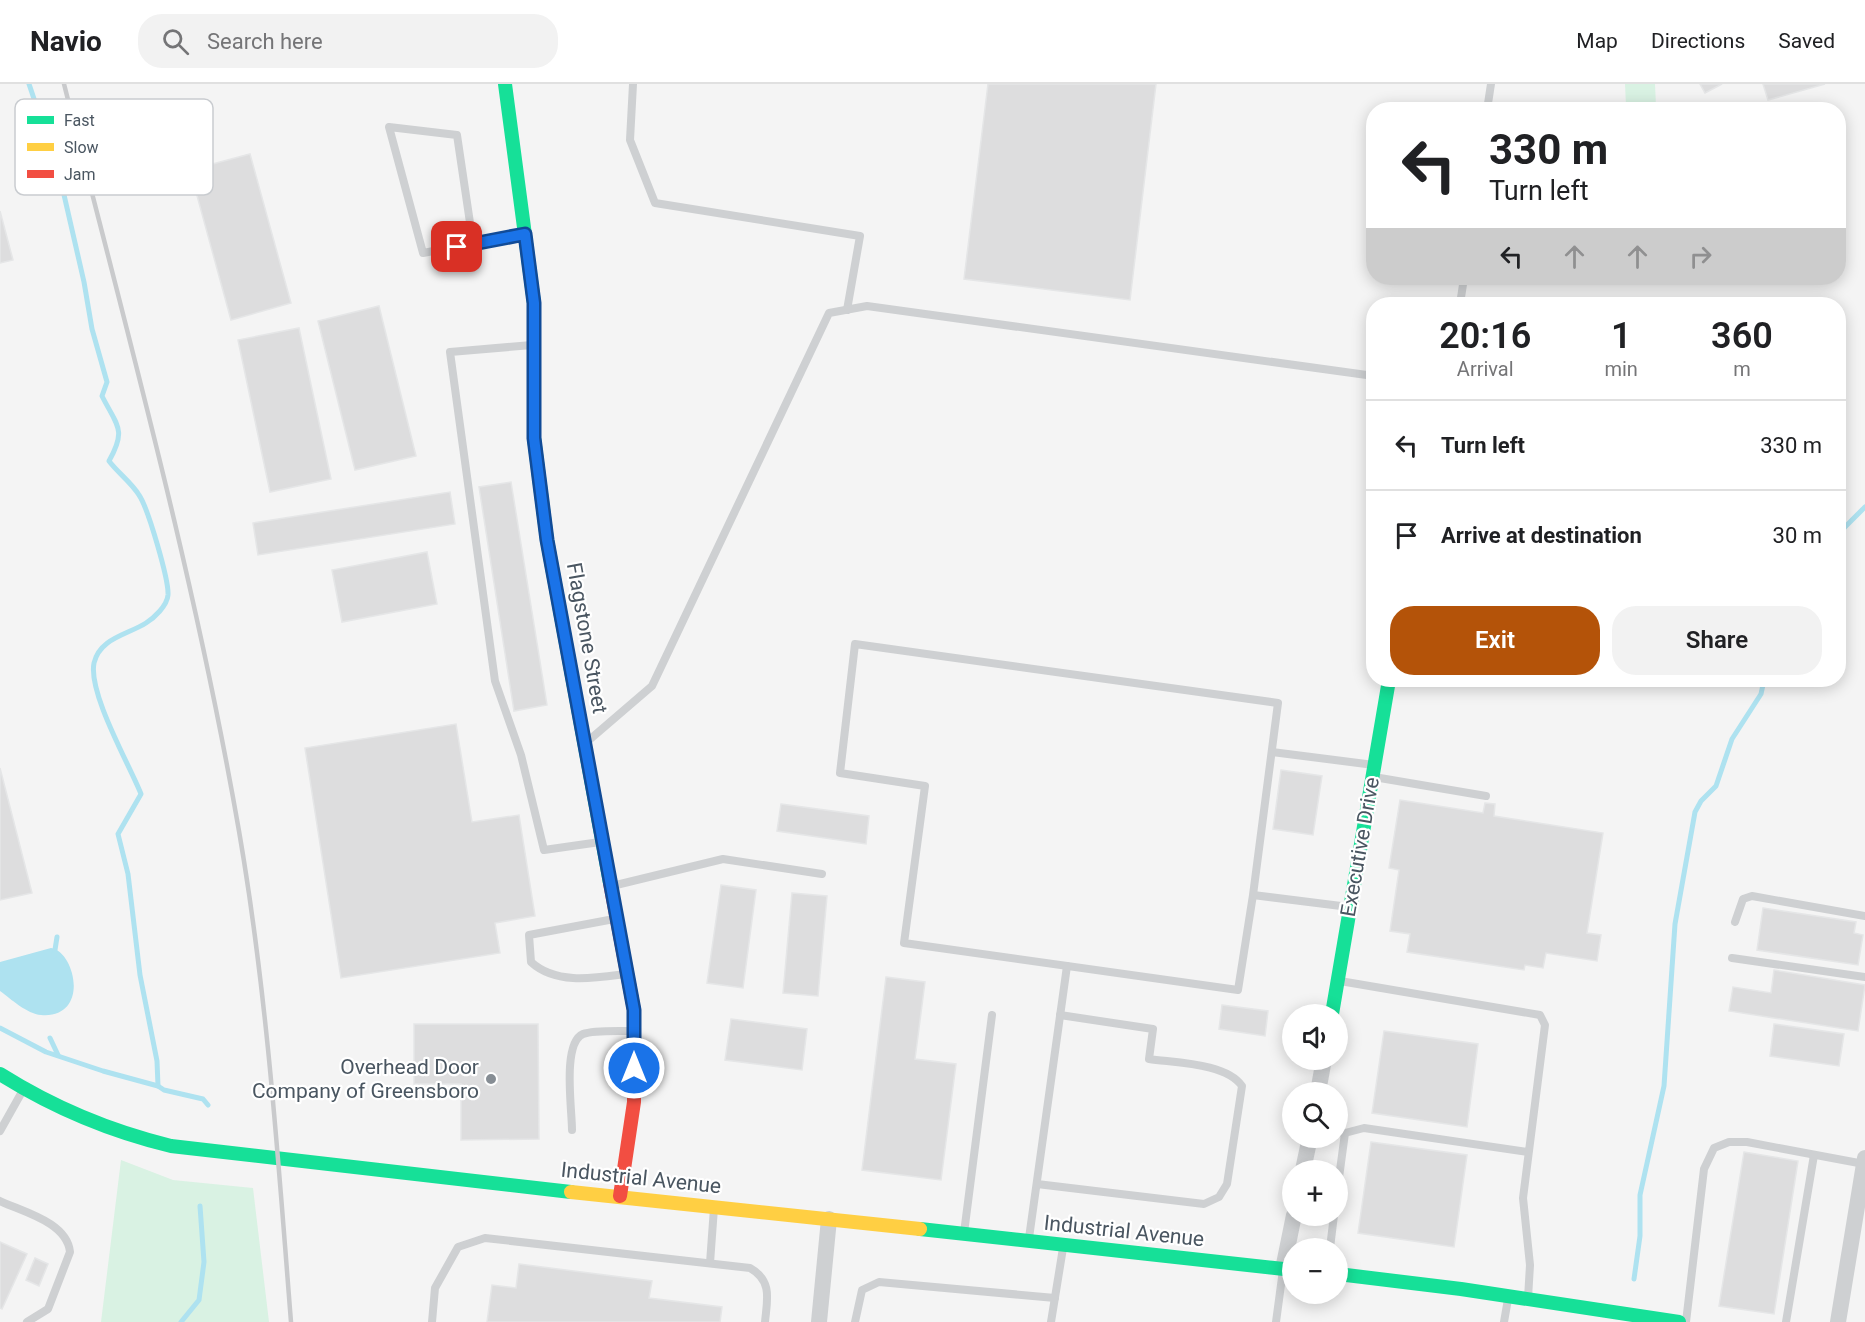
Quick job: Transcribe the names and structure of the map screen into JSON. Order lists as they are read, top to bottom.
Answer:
{
  "streets": {
    "main road": ["Flagstone Street", "Executive Drive", "Industrial Avenue"]
  },
  "crossings": [
    ["Flagstone Street", "Industrial Avenue"]
  ],
  "places": ["Overhead Door Company of Greensboro"],
  "legend": ["Fast", "Slow", "Jam"],
  "page": {
    "header": "Navio",
    "search": "Search here",
    "nav": ["Map", "Directions", "Saved"],
    "turn": ["330 m", "Turn left"],
    "eta": [
      "20:16",
      "Arrival",
      "1",
      "min",
      "360",
      "m"
    ],
    "list": [
      {
        "name": "Turn left",
        "value": "330 m"
      },
      {
        "name": "Arrive at destination",
        "value": "30 m"
      }
    ],
    "buttons": ["Exit", "Share"],
    "map_buttons": ["+", "−"]
  }
}
